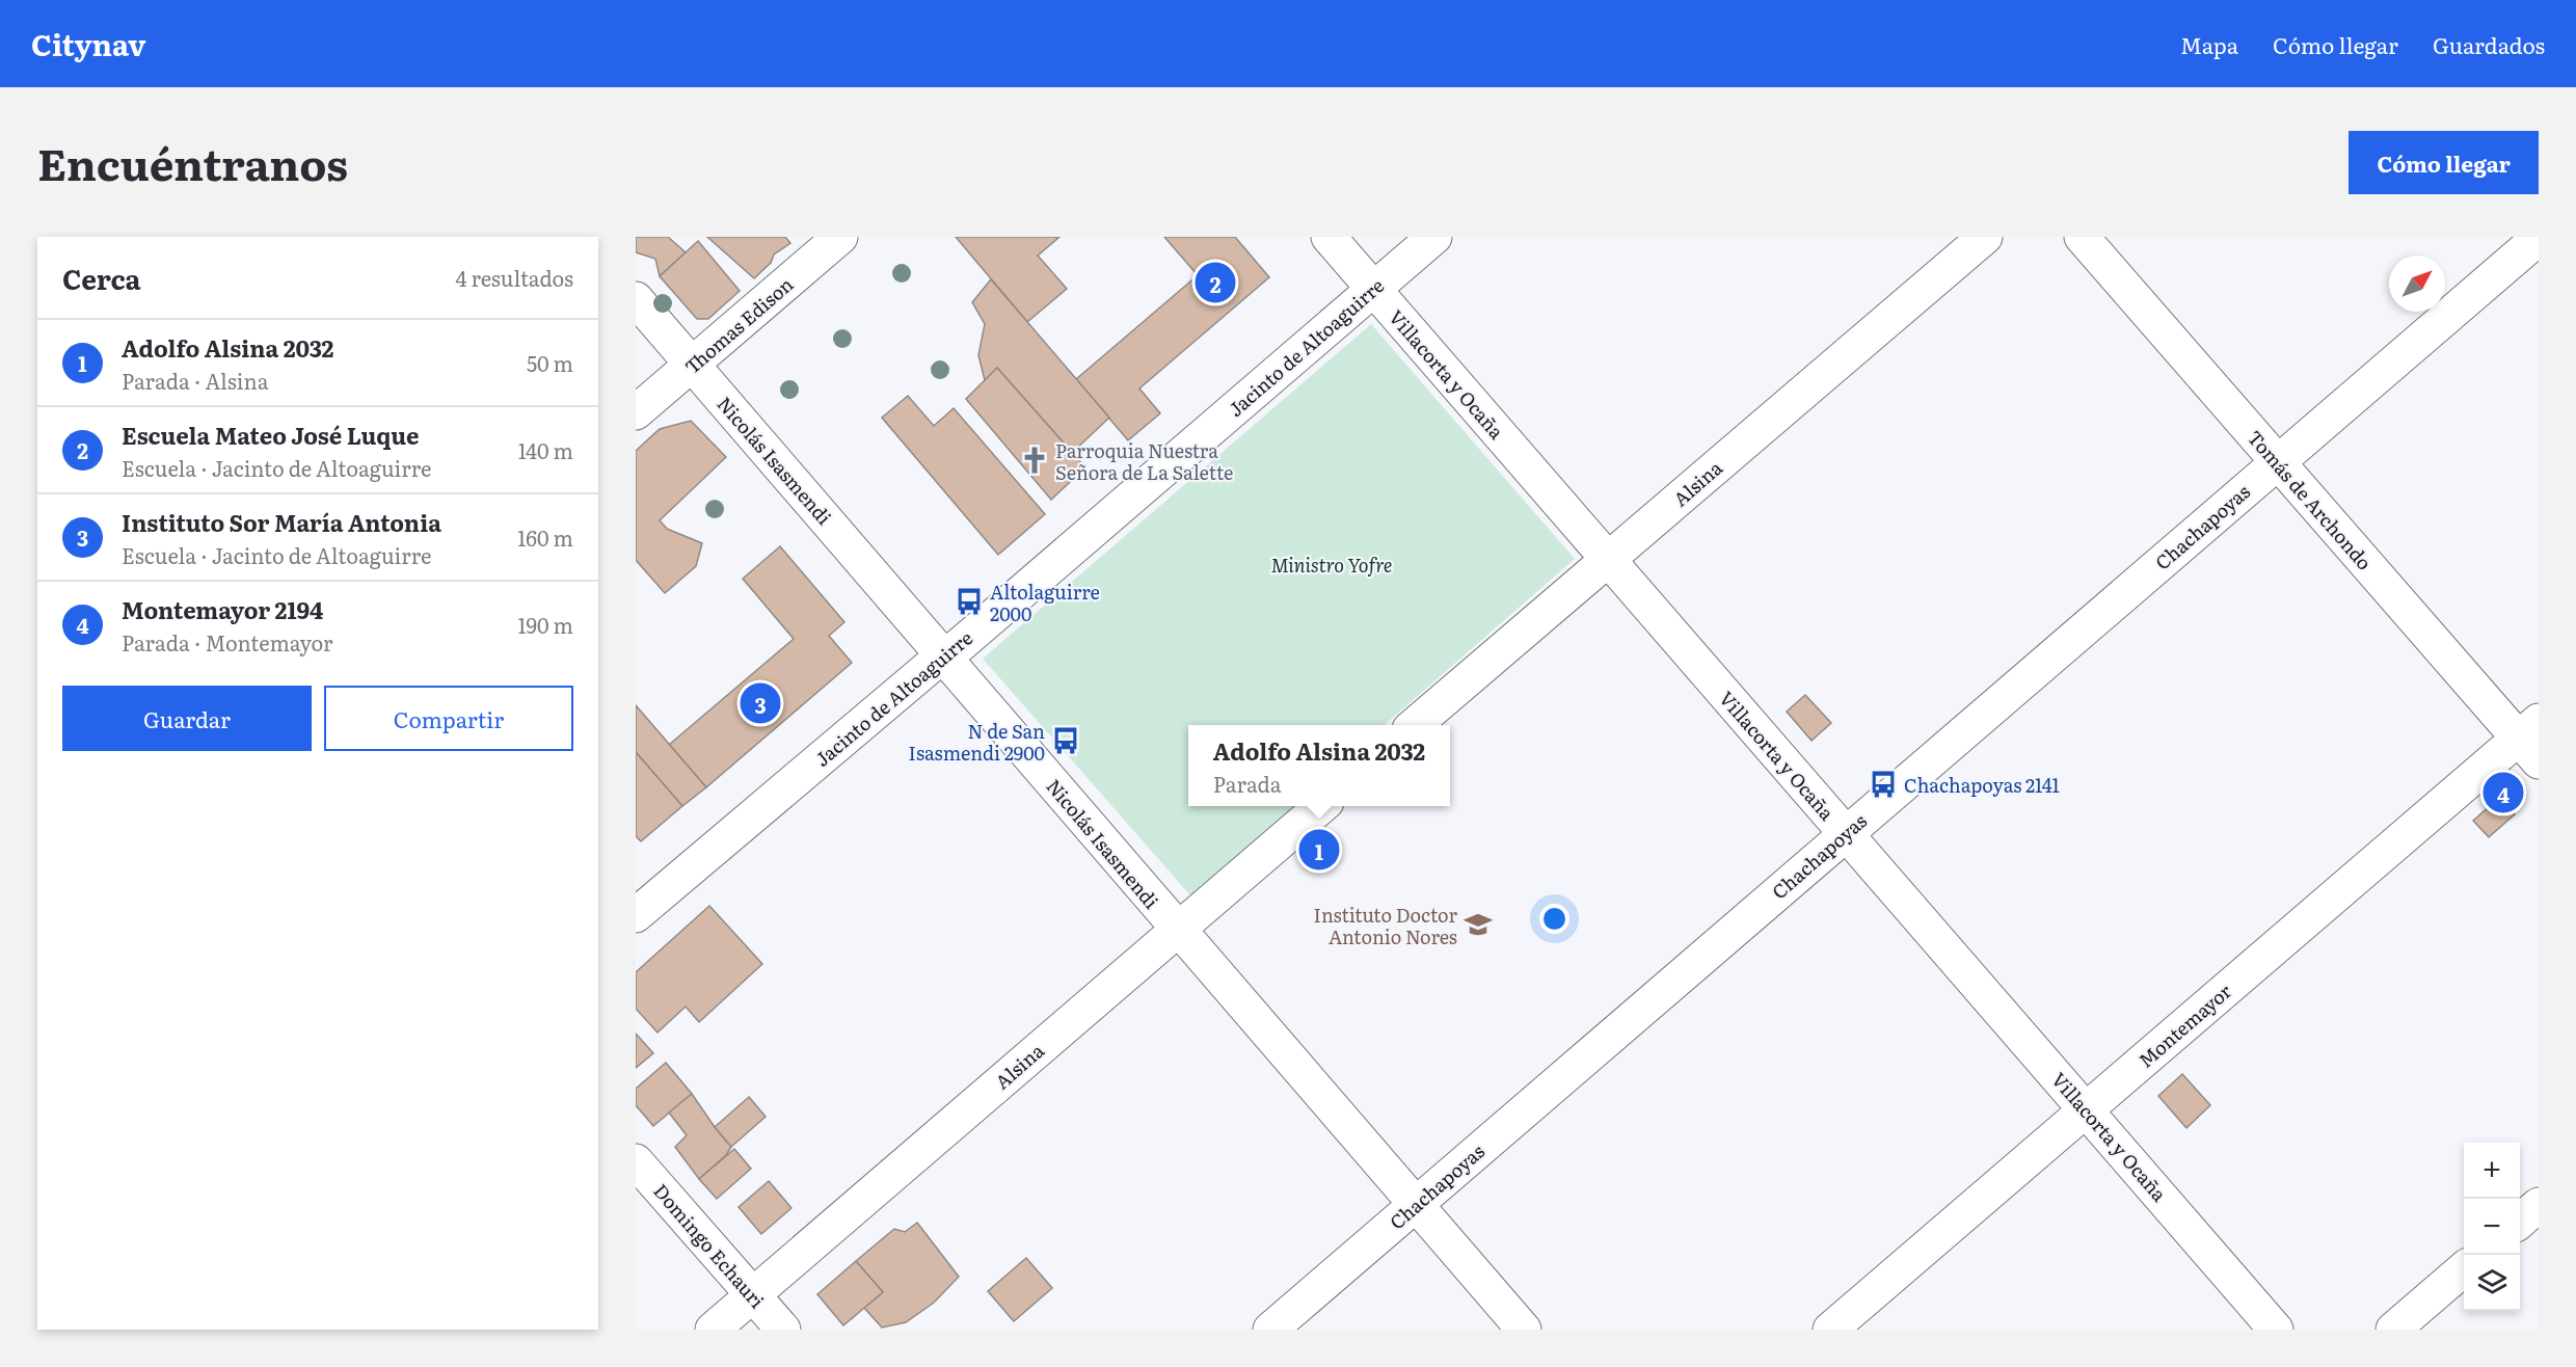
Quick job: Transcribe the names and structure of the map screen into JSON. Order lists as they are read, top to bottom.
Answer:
{
  "streets": {
    "street": [
      "Thomas Edison",
      "Jacinto de Altoaguirre",
      "Villacorta y Ocaña",
      "Nicolás Isasmendi",
      "Alsina",
      "Tomás de Archondo",
      "Chachapoyas",
      "Montemayor",
      "Domingo Echauri"
    ]
  },
  "crossings": [
    ["Thomas Edison", "Nicolás Isasmendi"],
    ["Jacinto de Altoaguirre", "Villacorta y Ocaña"],
    ["Jacinto de Altoaguirre", "Nicolás Isasmendi"],
    ["Villacorta y Ocaña", "Alsina"],
    ["Villacorta y Ocaña", "Chachapoyas"],
    ["Villacorta y Ocaña", "Montemayor"],
    ["Nicolás Isasmendi", "Alsina"],
    ["Nicolás Isasmendi", "Chachapoyas"],
    ["Alsina", "Domingo Echauri"],
    ["Tomás de Archondo", "Chachapoyas"],
    ["Tomás de Archondo", "Montemayor"]
  ],
  "parks": ["Ministro Yofre"],
  "places": {
    "church": ["Parroquia Nuestra Señora de La Salette"],
    "bus stop": ["Altolaguirre 2000", "N de San Isasmendi 2900", "Chachapoyas 2141"],
    "school or university": ["Instituto Doctor Antonio Nores"]
  },
  "north": "top right",
  "page": {
    "header": "Citynav",
    "nav": ["Mapa", "Cómo llegar", "Guardados"],
    "title": "Encuéntranos",
    "buttons": [
      "Cómo llegar",
      ["Guardar", "Compartir"]
    ],
    "heading": ["Cerca", "4 resultados"],
    "pins": [
      "2",
      "3",
      "4",
      "1"
    ],
    "list": [
      {
        "mark": "1",
        "name": "Adolfo Alsina 2032",
        "note": "Parada · Alsina",
        "value": "50 m"
      },
      {
        "mark": "2",
        "name": "Escuela Mateo José Luque",
        "note": "Escuela · Jacinto de Altoaguirre",
        "value": "140 m"
      },
      {
        "mark": "3",
        "name": "Instituto Sor María Antonia",
        "note": "Escuela · Jacinto de Altoaguirre",
        "value": "160 m"
      },
      {
        "mark": "4",
        "name": "Montemayor 2194",
        "note": "Parada · Montemayor",
        "value": "190 m"
      }
    ],
    "popup": ["Adolfo Alsina 2032", "Parada"],
    "map_buttons": ["+", "−"]
  }
}
